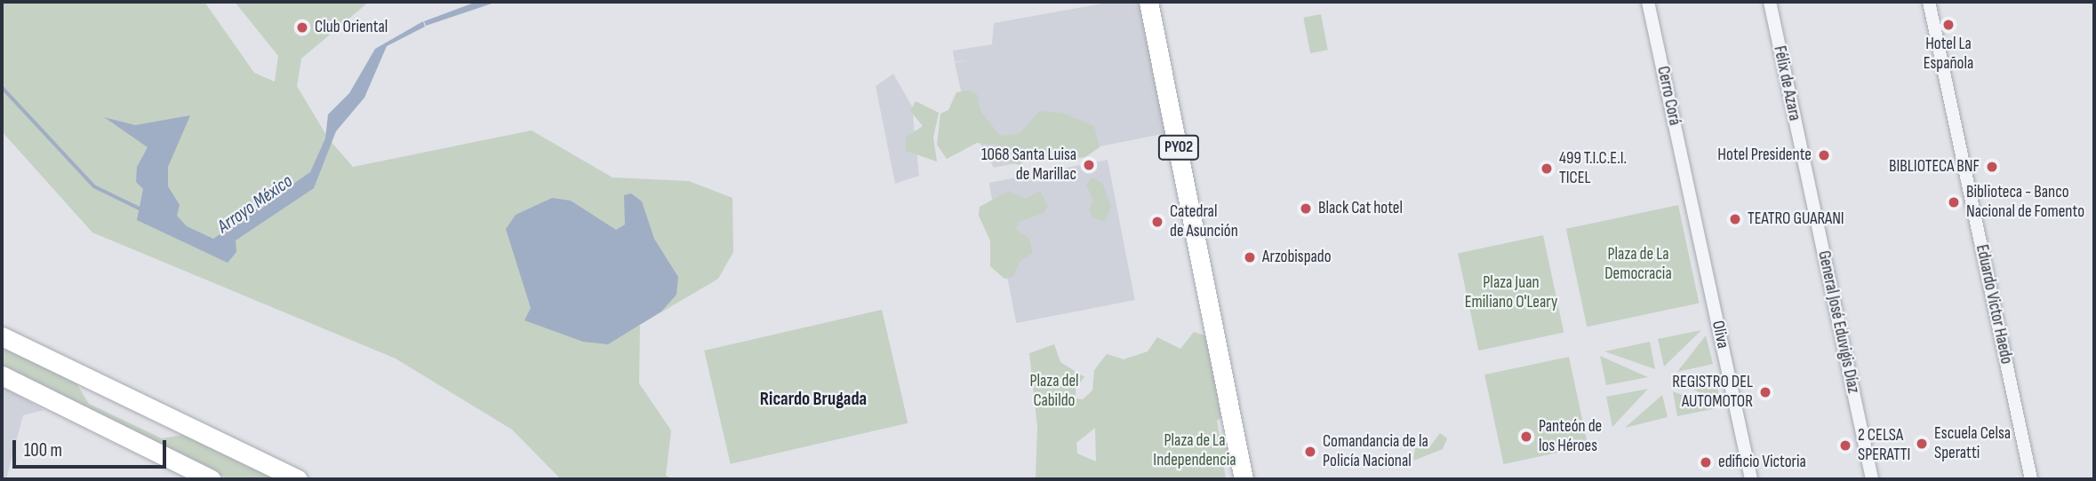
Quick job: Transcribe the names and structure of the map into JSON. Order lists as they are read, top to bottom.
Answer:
{
  "streets": {
    "highway": ["PY02"],
    "street": [
      "Félix de Azara",
      "Cerro Corá",
      "Eduardo Victor Haedo",
      "General José Eduvigis Díaz",
      "Oliva"
    ]
  },
  "crossings": [
    ["Félix de Azara", "General José Eduvigis Díaz"],
    ["Cerro Corá", "Oliva"]
  ],
  "districts": ["Ricardo Brugada"],
  "water": ["Arroyo México"],
  "parks": [
    "Plaza de La Democracia",
    "Plaza Juan Emiliano O'Leary",
    "Plaza del Cabildo",
    "Plaza de La Independencia"
  ],
  "places": [
    "Hotel La Española",
    "Club Oriental",
    "Hotel Presidente",
    "1068 Santa Luisa de Marillac",
    "BIBLIOTECA BNF",
    "499 T.I.C.E.I. TICEL",
    "Biblioteca - Banco Nacional de Fomento",
    "Black Cat hotel",
    "TEATRO GUARANI",
    "Catedral de Asunción",
    "Arzobispado",
    "REGISTRO DEL AUTOMOTOR",
    "Panteón de los Héroes",
    "Escuela Celsa Speratti",
    "2 CELSA SPERATTI",
    "Comandancia de la Policía Nacional",
    "edificio Victoria"
  ],
  "scale_bar": "100 m"
}
